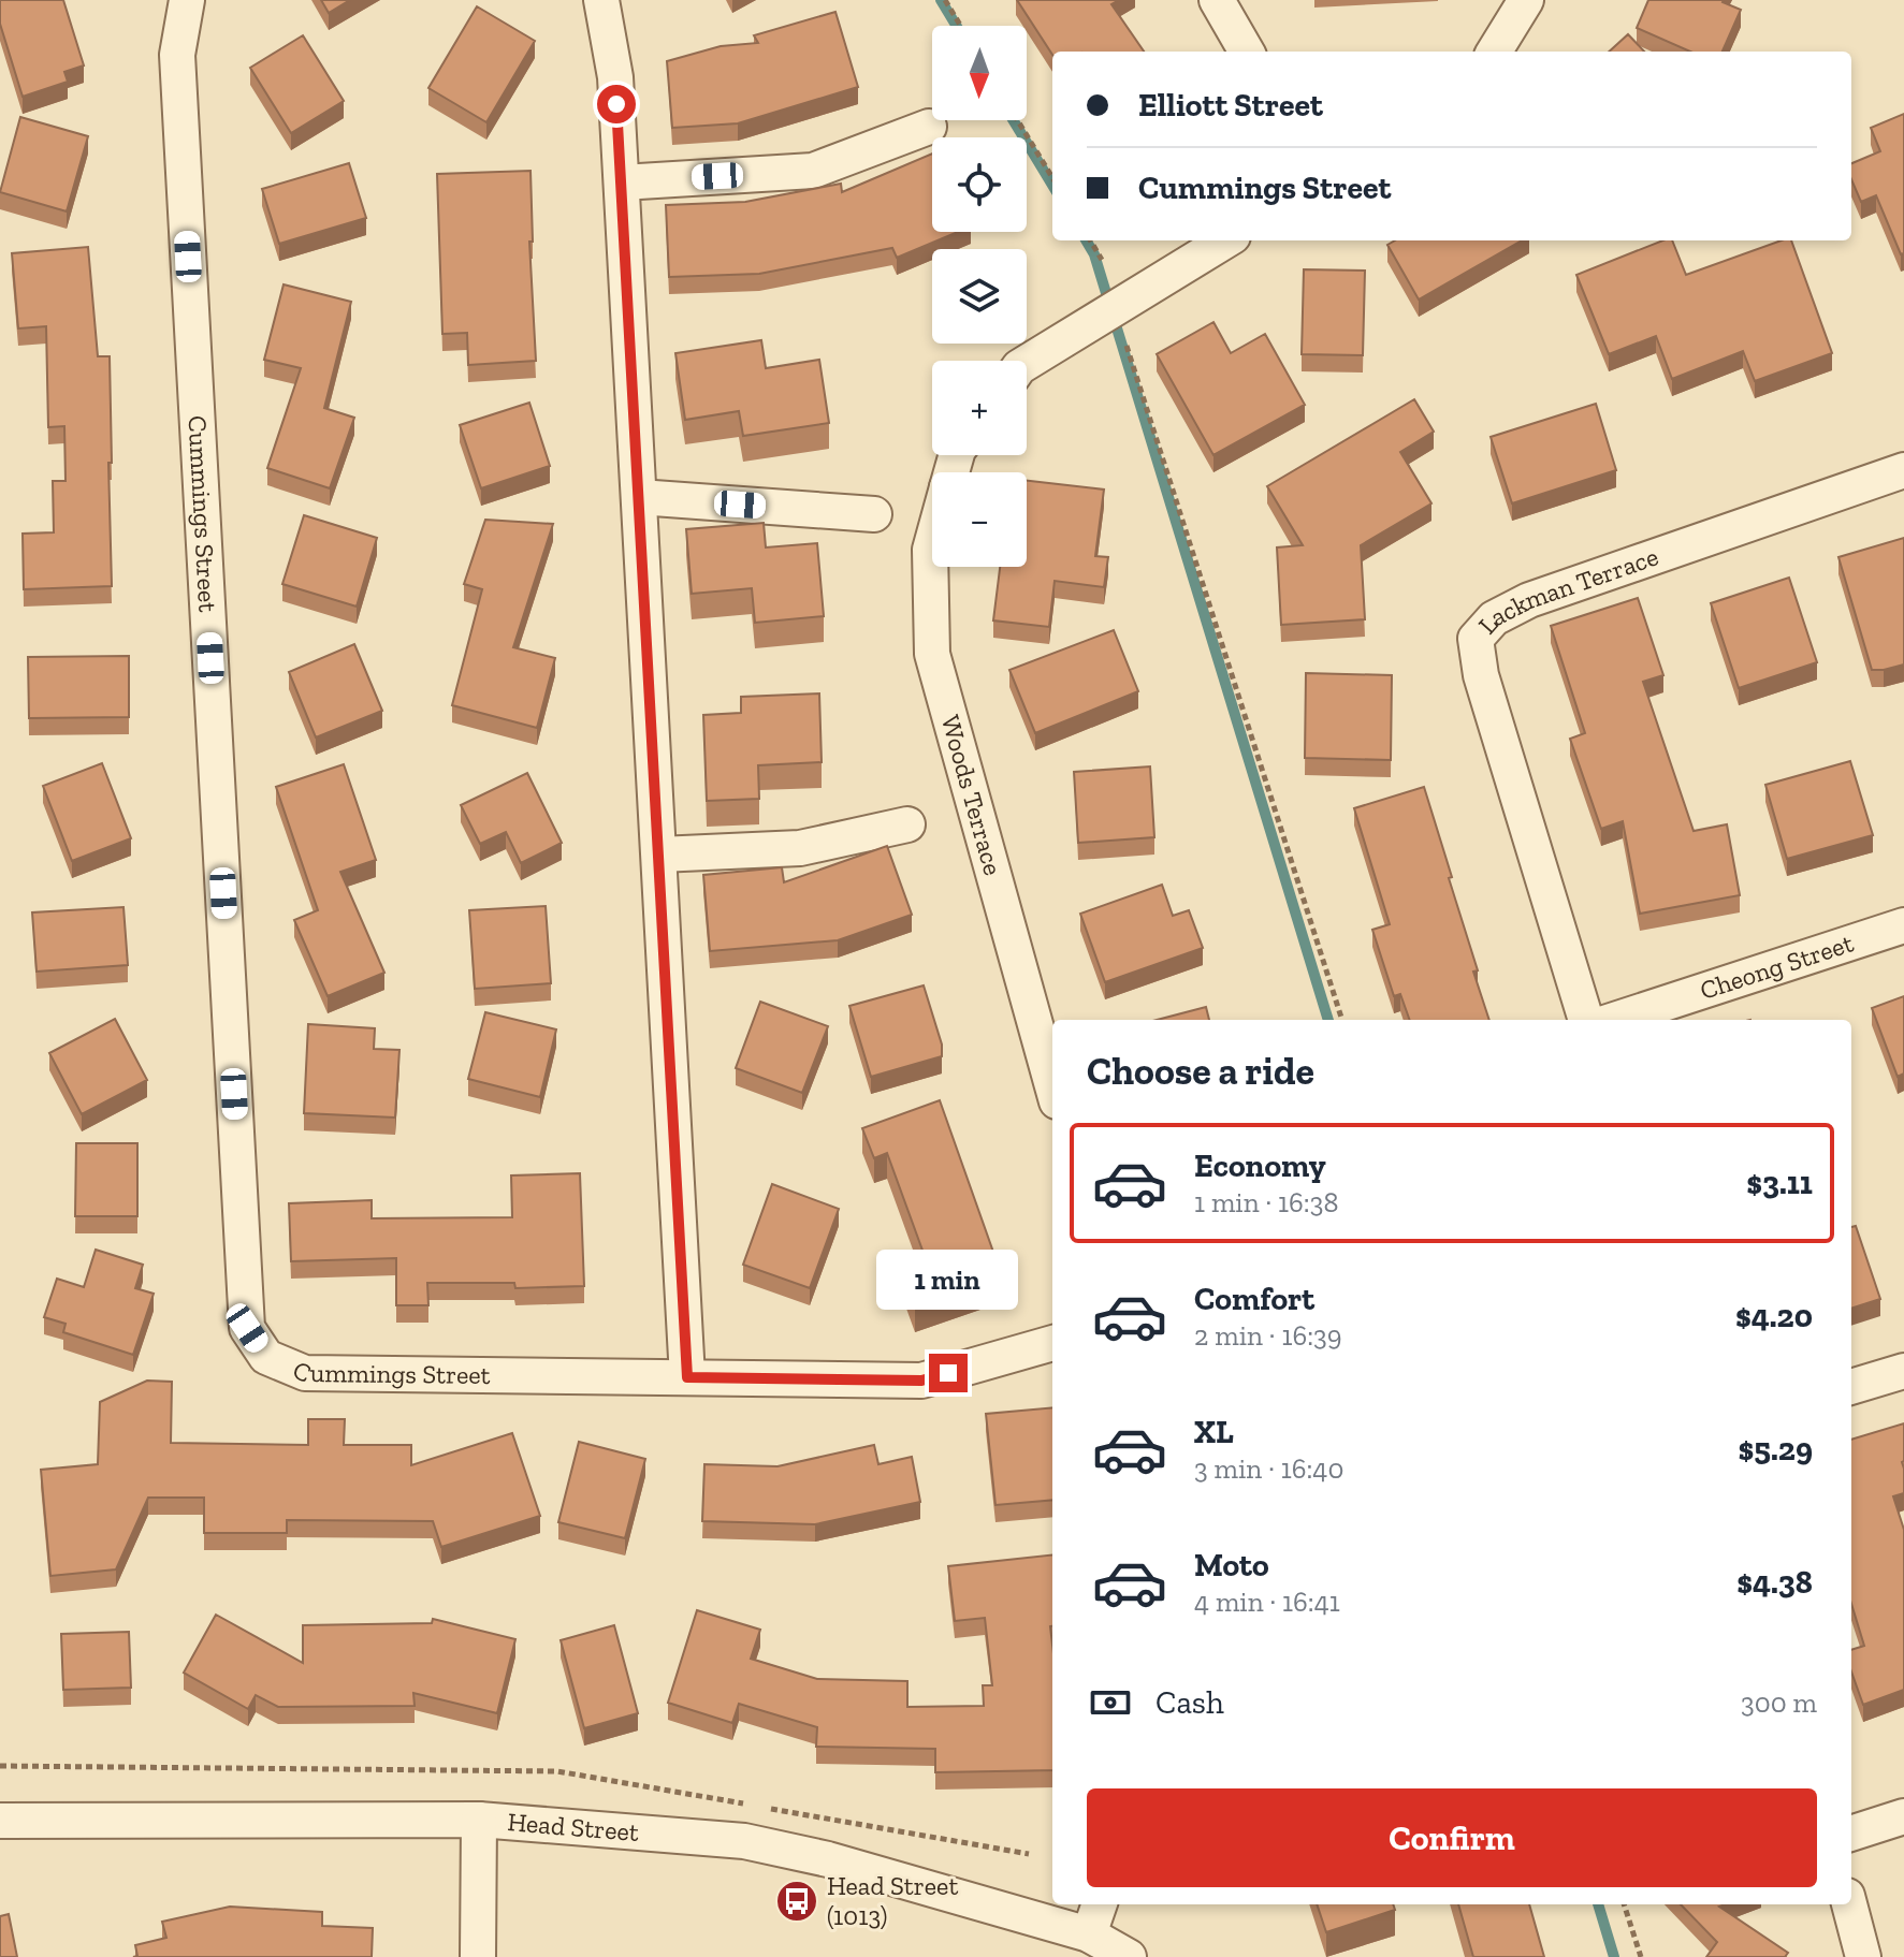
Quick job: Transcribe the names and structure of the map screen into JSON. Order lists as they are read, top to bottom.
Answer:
{
  "streets": {
    "street": [
      "Cummings Street",
      "Lackman Terrace",
      "Woods Terrace",
      "Cheong Street",
      "Head Street"
    ]
  },
  "places": {
    "bus stop": ["Head Street (1013)"]
  },
  "north": "bottom",
  "page": {
    "map_buttons": ["+", "−"],
    "banner": ["Elliott Street", "Cummings Street"],
    "heading": "Choose a ride",
    "list": [
      {
        "name": "Economy",
        "note": "1 min · 16:38",
        "value": "$3.11"
      },
      {
        "name": "Comfort",
        "note": "2 min · 16:39",
        "value": "$4.20"
      },
      {
        "name": "XL",
        "note": "3 min · 16:40",
        "value": "$5.29"
      },
      {
        "name": "Moto",
        "note": "4 min · 16:41",
        "value": "$4.38"
      }
    ],
    "bubble": "1 min",
    "pay": ["Cash", "300 m"],
    "buttons": "Confirm"
  }
}
